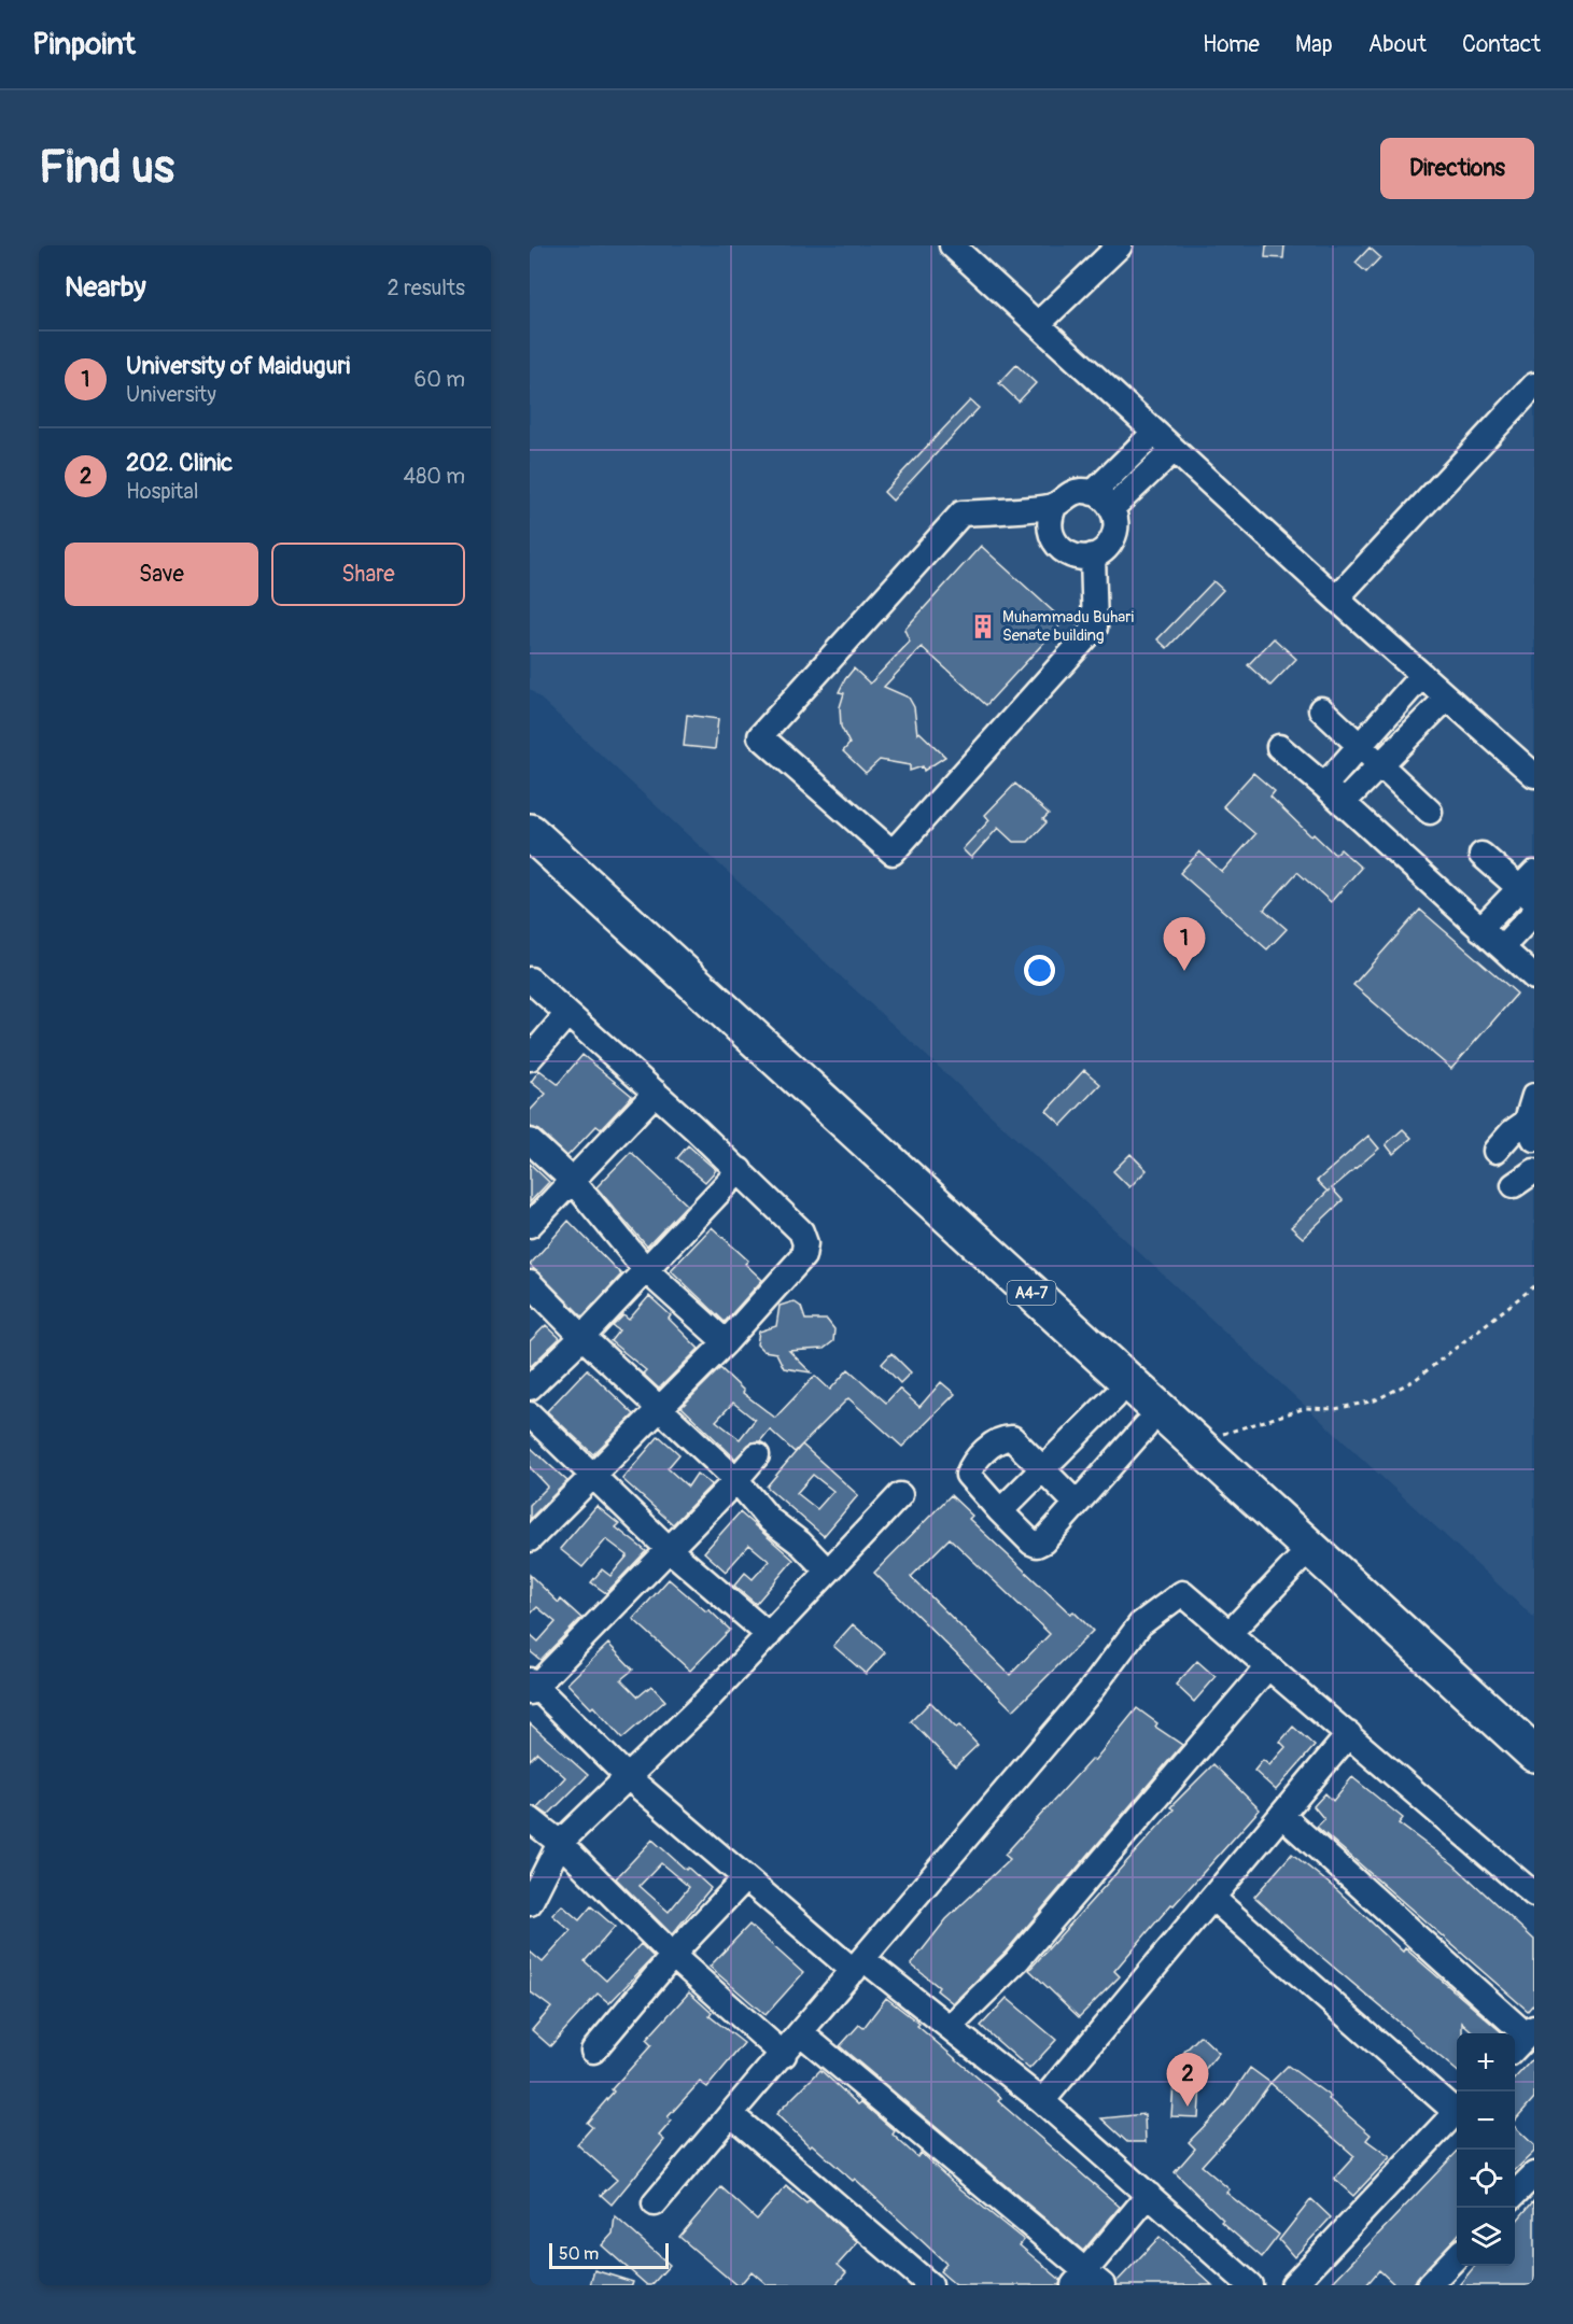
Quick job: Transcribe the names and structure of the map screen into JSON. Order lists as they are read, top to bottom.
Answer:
{
  "streets": {
    "highway": ["A4-7"]
  },
  "places": {
    "building": ["Muhammadu Buhari Senate building"]
  },
  "scale_bar": "50 m",
  "page": {
    "header": "Pinpoint",
    "nav": [
      "Home",
      "Map",
      "About",
      "Contact"
    ],
    "buttons": [
      "Directions",
      ["Save", "Share"]
    ],
    "title": "Find us",
    "heading": ["Nearby", "2 results"],
    "list": [
      {
        "mark": "1",
        "name": "University of Maiduguri",
        "note": "University",
        "value": "60 m"
      },
      {
        "mark": "2",
        "name": "202. Clinic",
        "note": "Hospital",
        "value": "480 m"
      }
    ],
    "pins": ["1", "2"],
    "map_buttons": ["+", "−"],
    "scale": "50 m"
  }
}
